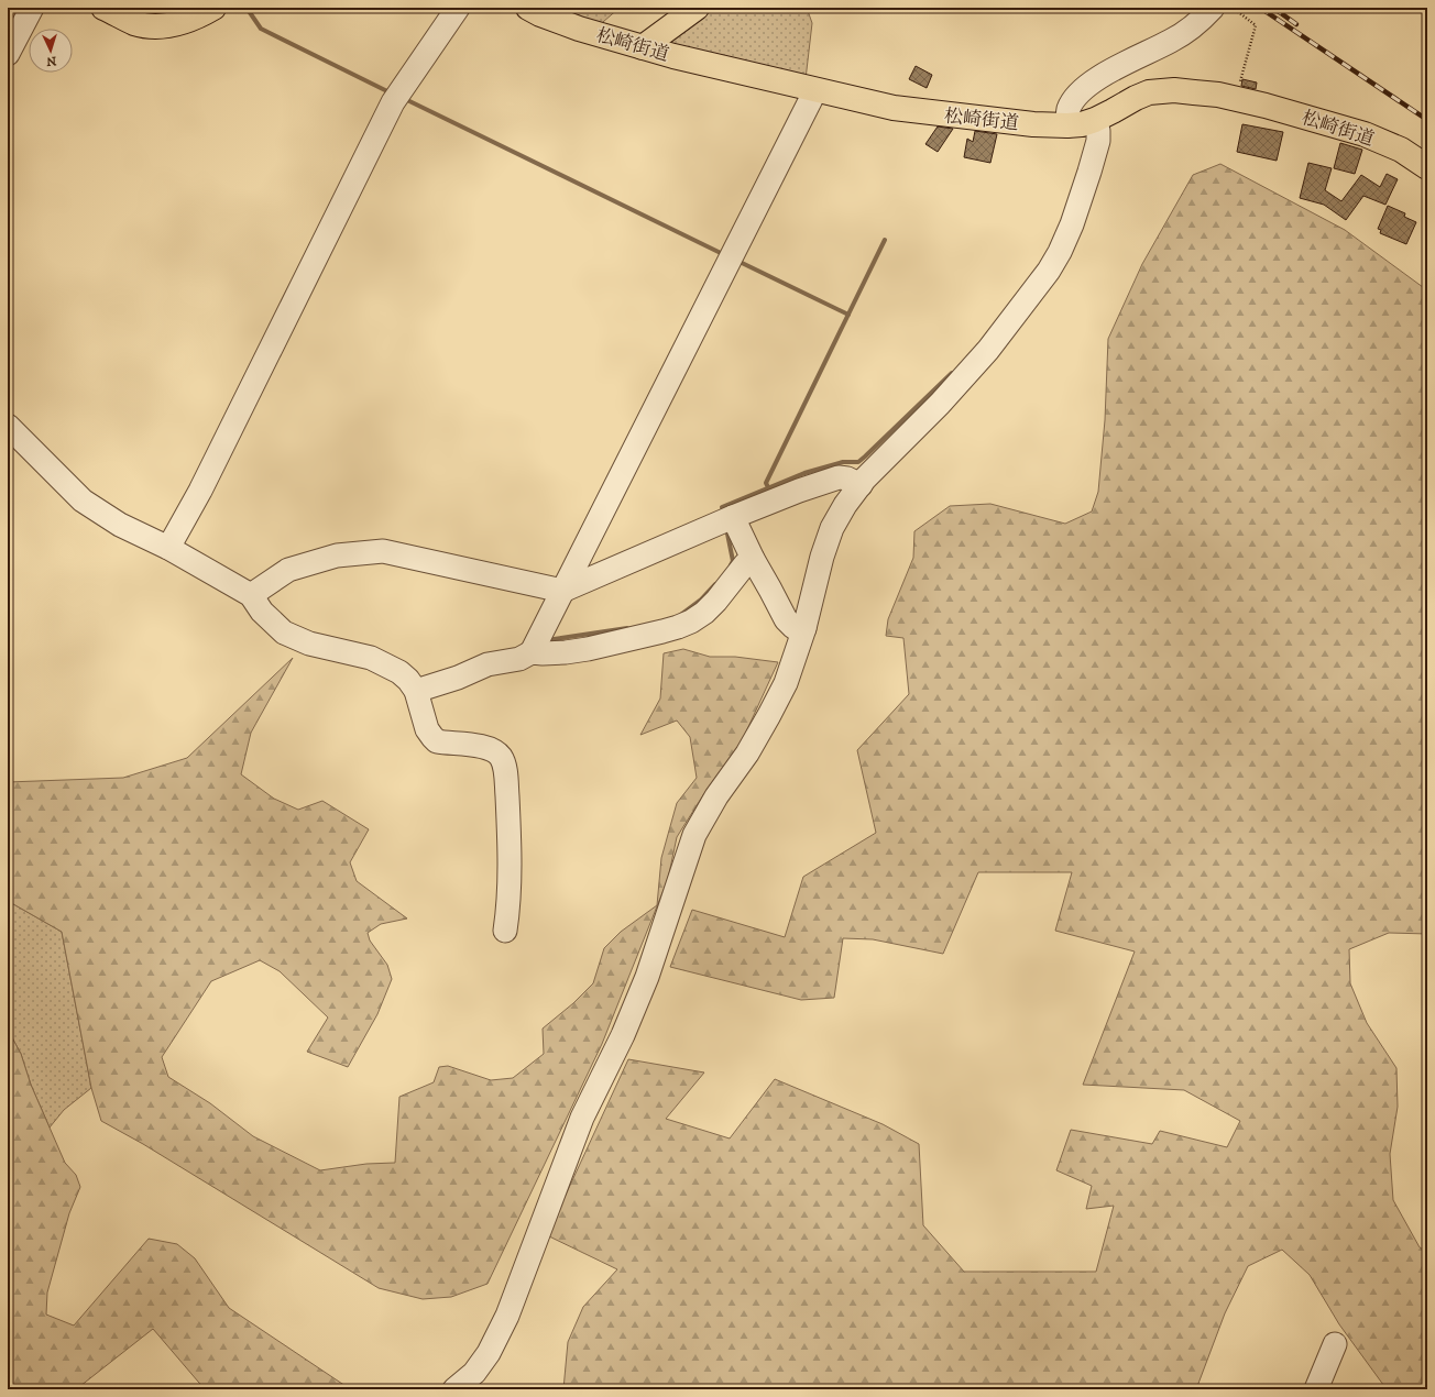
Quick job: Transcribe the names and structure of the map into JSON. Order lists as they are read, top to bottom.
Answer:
{
  "streets": {
    "main road": ["松崎街道"]
  },
  "north": "bottom"
}
